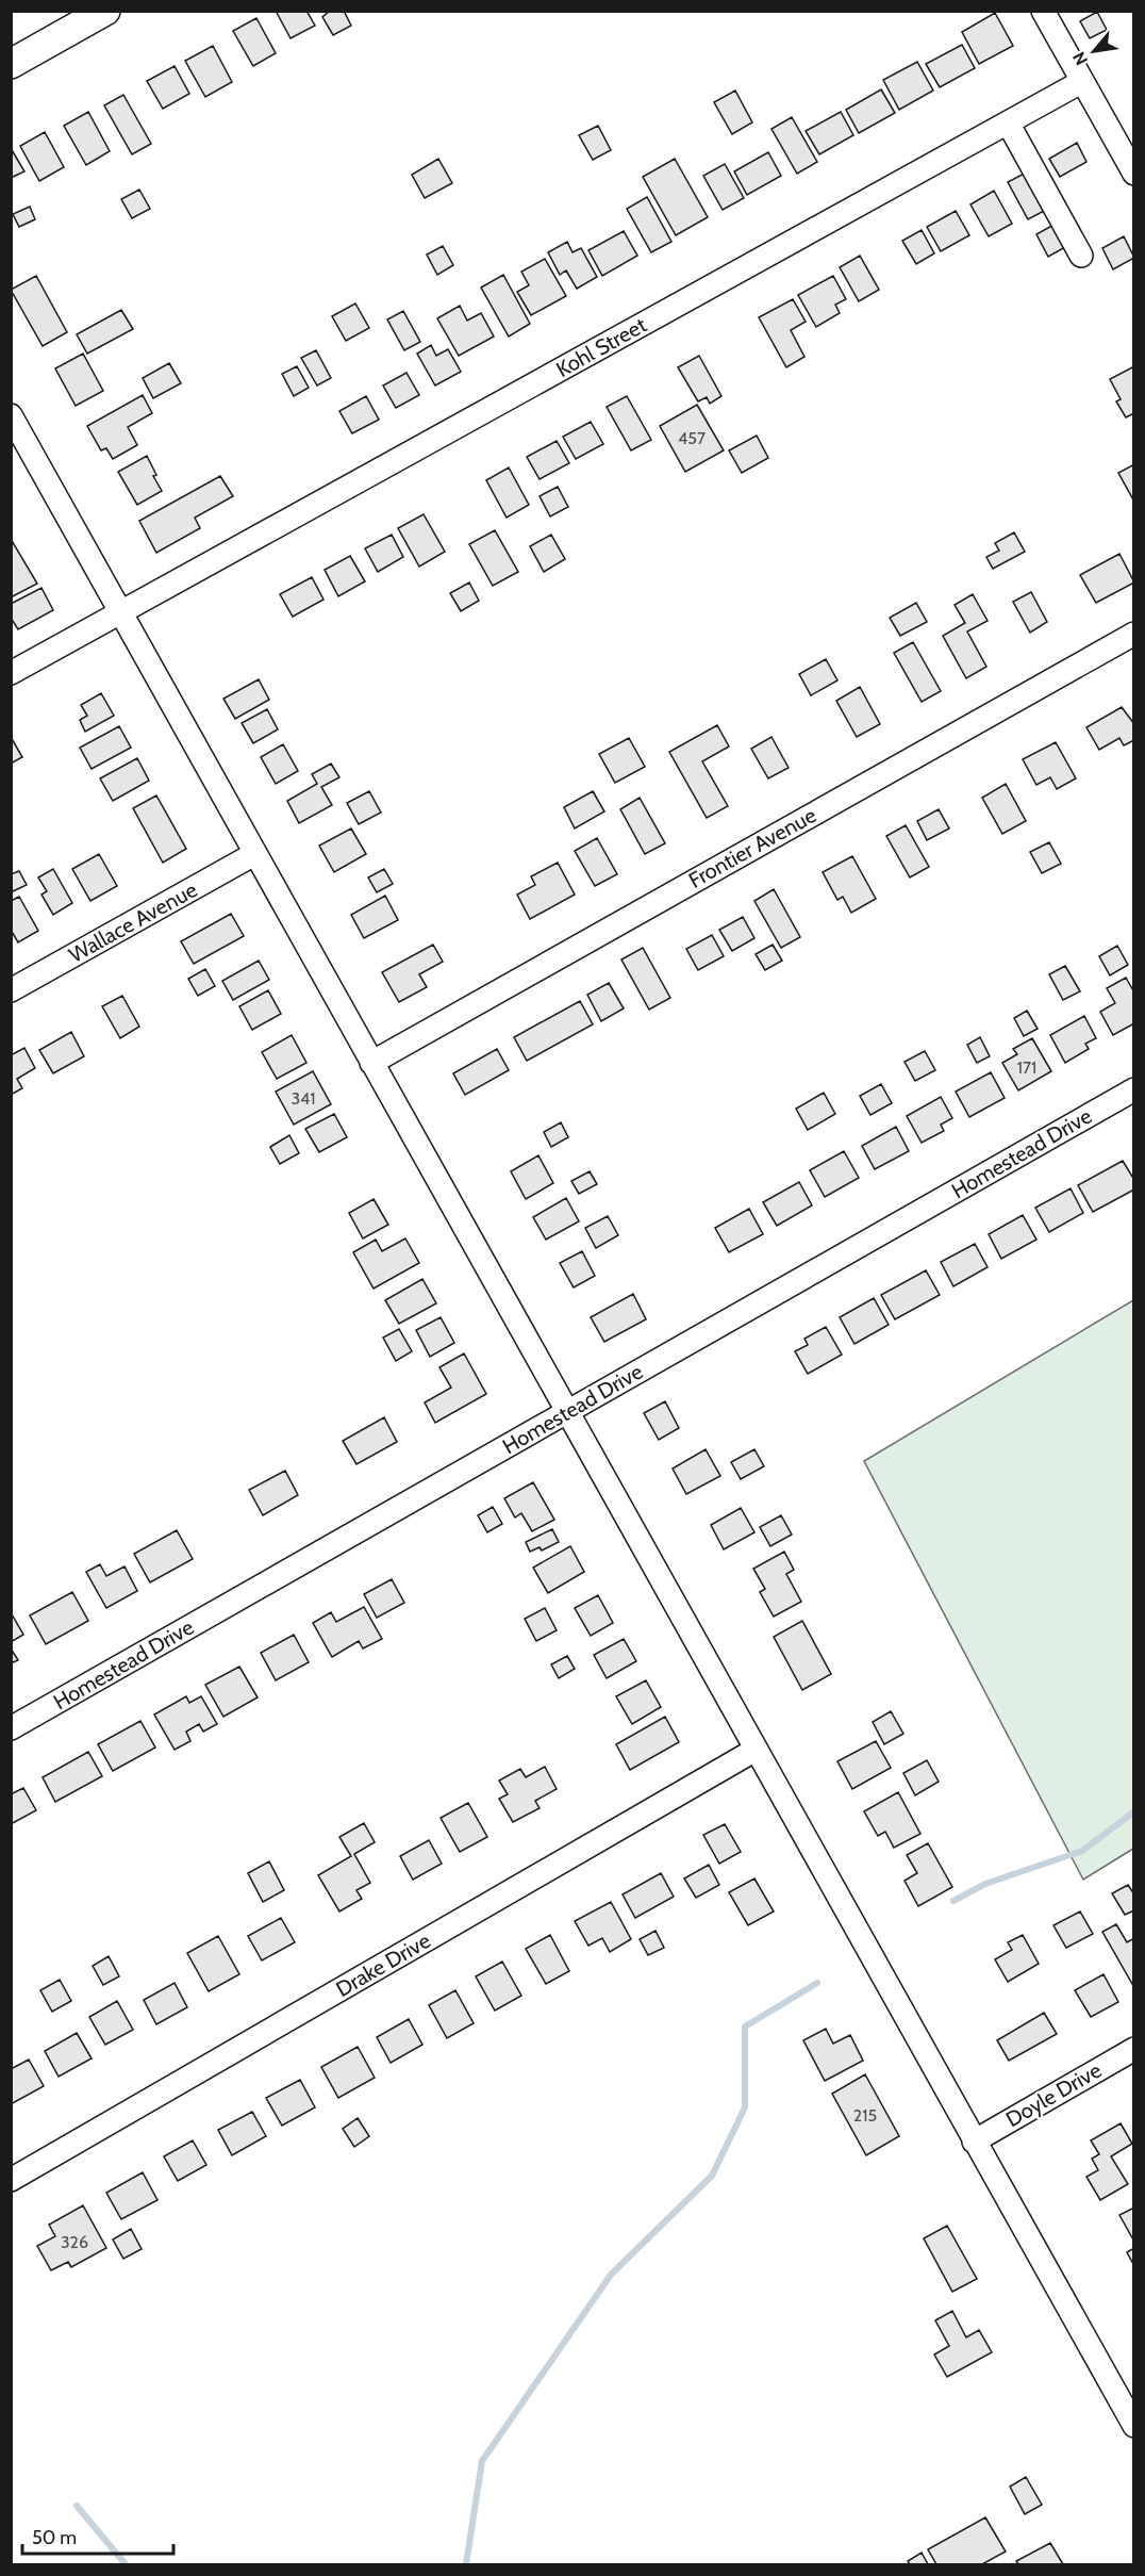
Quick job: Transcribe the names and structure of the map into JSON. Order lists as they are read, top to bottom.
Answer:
{
  "streets": {
    "street": [
      "Kohl Street",
      "Frontier Avenue",
      "Wallace Avenue",
      "Homestead Drive",
      "Drake Drive",
      "Doyle Drive"
    ]
  },
  "house_numbers": [
    "457",
    "171",
    "341",
    "215",
    "326"
  ],
  "scale_bar": "50 m",
  "north": "bottom left"
}
